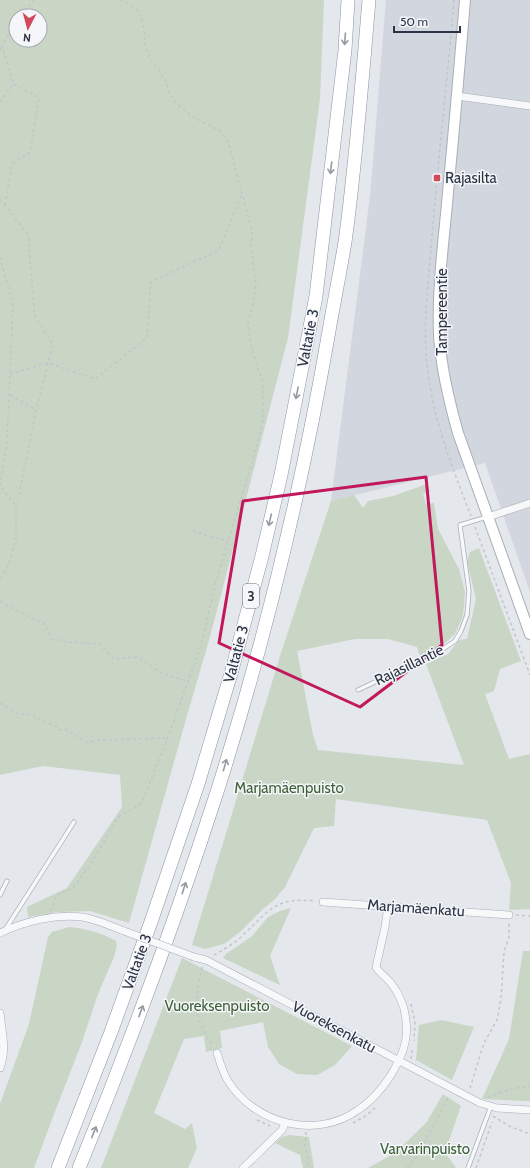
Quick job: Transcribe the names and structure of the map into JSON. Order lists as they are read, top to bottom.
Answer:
{
  "streets": {
    "highway": ["Valtatie 3", "3"],
    "main road": ["Tampereentie"],
    "street": ["Marjamäenkatu", "Vuoreksenkatu"],
    "lane": ["Rajasillantie"]
  },
  "parks": ["Marjamäenpuisto", "Vuoreksenpuisto", "Varvarinpuisto"],
  "places": {
    "transit": ["Rajasilta"]
  },
  "scale_bar": "50 m",
  "north": "bottom"
}
